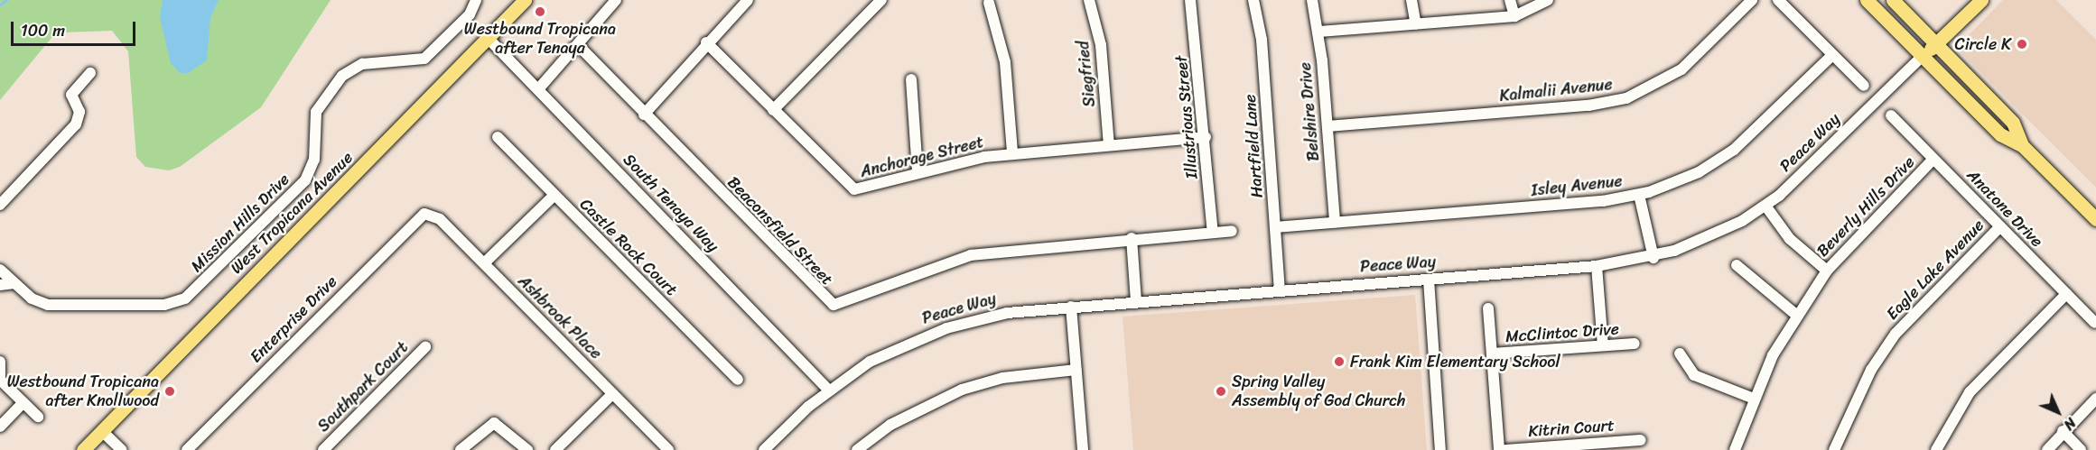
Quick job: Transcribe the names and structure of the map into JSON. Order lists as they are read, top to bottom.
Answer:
{
  "streets": {
    "main road": ["Peace Way", "West Tropicana Avenue"],
    "street": [
      "Siegfried",
      "Kalmalii Avenue",
      "Belshire Drive",
      "Illustrious Street",
      "Hartfield Lane",
      "Anchorage Street",
      "Isley Avenue",
      "South Tenaya Way",
      "Beverly Hills Drive",
      "Anatone Drive",
      "Mission Hills Drive",
      "Beaconsfield Street",
      "Castle Rock Court",
      "Eagle Lake Avenue",
      "Ashbrook Place",
      "Enterprise Drive",
      "McClintoc Drive",
      "Southpark Court",
      "Kitrin Court"
    ]
  },
  "crossings": [
    ["Siegfried", "Anchorage Street"],
    ["Kalmalii Avenue", "Belshire Drive"],
    ["Belshire Drive", "Isley Avenue"],
    ["Illustrious Street", "Anchorage Street"],
    ["Illustrious Street", "Beaconsfield Street"],
    ["Peace Way", "Hartfield Lane"],
    ["Peace Way", "South Tenaya Way"],
    ["Hartfield Lane", "Isley Avenue"],
    ["South Tenaya Way", "West Tropicana Avenue"],
    ["Beverly Hills Drive", "Anatone Drive"],
    ["Anatone Drive", "Eagle Lake Avenue"],
    ["Ashbrook Place", "Enterprise Drive"]
  ],
  "places": [
    "Westbound Tropicana after Tenaya",
    "Circle K",
    "Frank Kim Elementary School",
    "Westbound Tropicana after Knollwood",
    "Spring Valley Assembly of God Church"
  ],
  "scale_bar": "100 m",
  "north": "bottom right"
}
